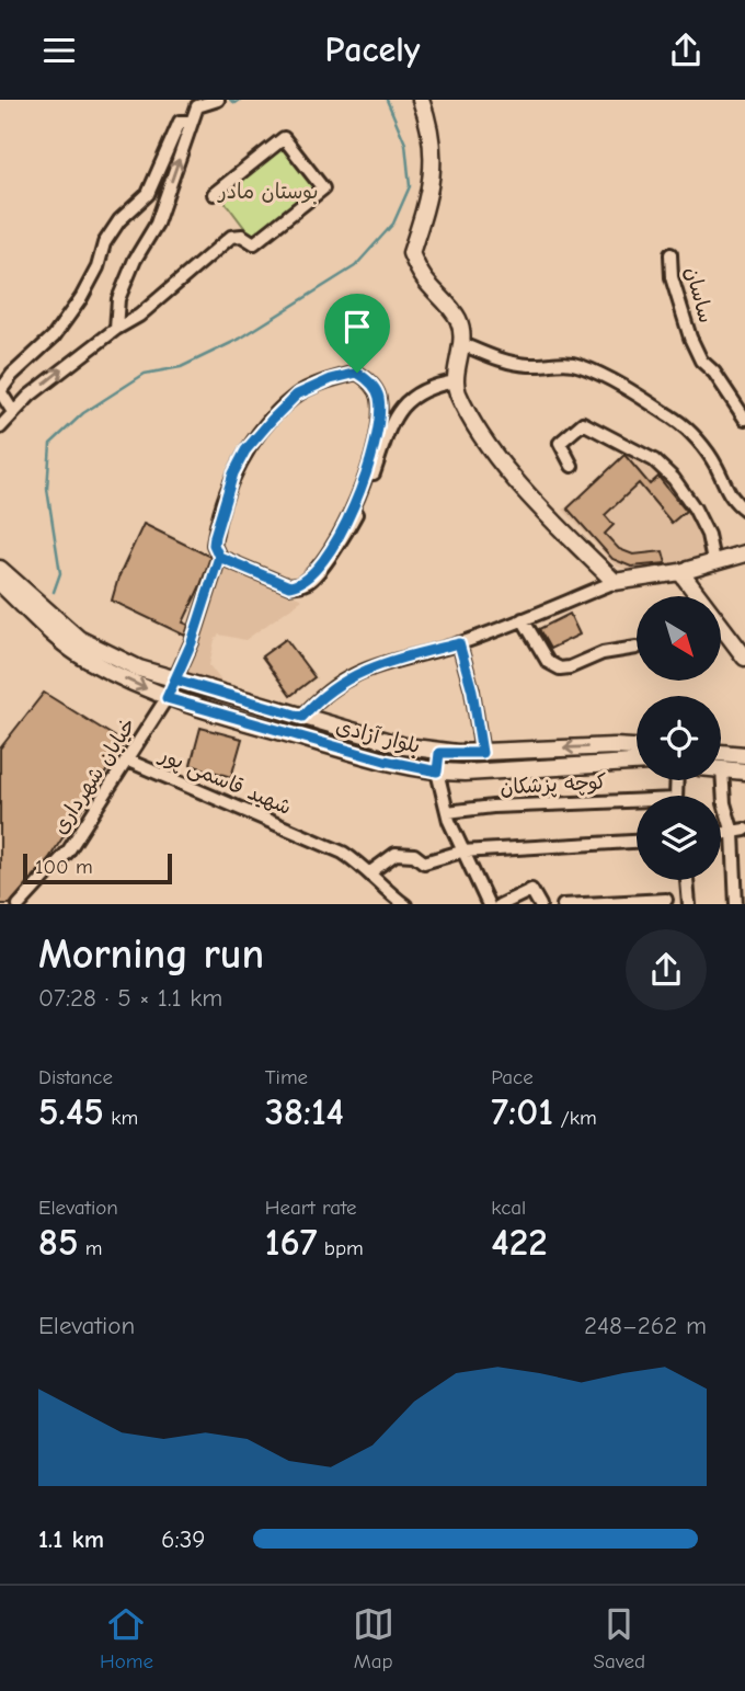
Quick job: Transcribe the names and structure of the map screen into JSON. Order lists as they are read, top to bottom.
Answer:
{
  "streets": {
    "main road": ["بلوار آزادی"],
    "street": [
      "ساسان",
      "خیابان شهرداری",
      "شهید قاسمی پور",
      "کوچه پزشکان"
    ]
  },
  "crossings": [
    ["بلوار آزادی", "خیابان شهرداری"],
    ["خیابان شهرداری", "شهید قاسمی پور"]
  ],
  "parks": ["بوستان مادر"],
  "scale_bar": "100 m",
  "north": "bottom right",
  "page": {
    "header": "Pacely",
    "scale": "100 m",
    "heading": ["Morning run", "07:28 · 5 × 1.1 km"],
    "stats": [
      ["Distance", "5.45 km"],
      ["Time", "38:14"],
      ["Pace", "7:01 /km"],
      ["Elevation", "85 m"],
      ["Heart rate", "167 bpm"],
      ["kcal", "422"]
    ],
    "chart": ["Elevation", "248–262 m"],
    "list": [
      {
        "name": "1.1 km",
        "note": "6:39"
      }
    ],
    "tabs": ["Home", "Map", "Saved"]
  }
}
